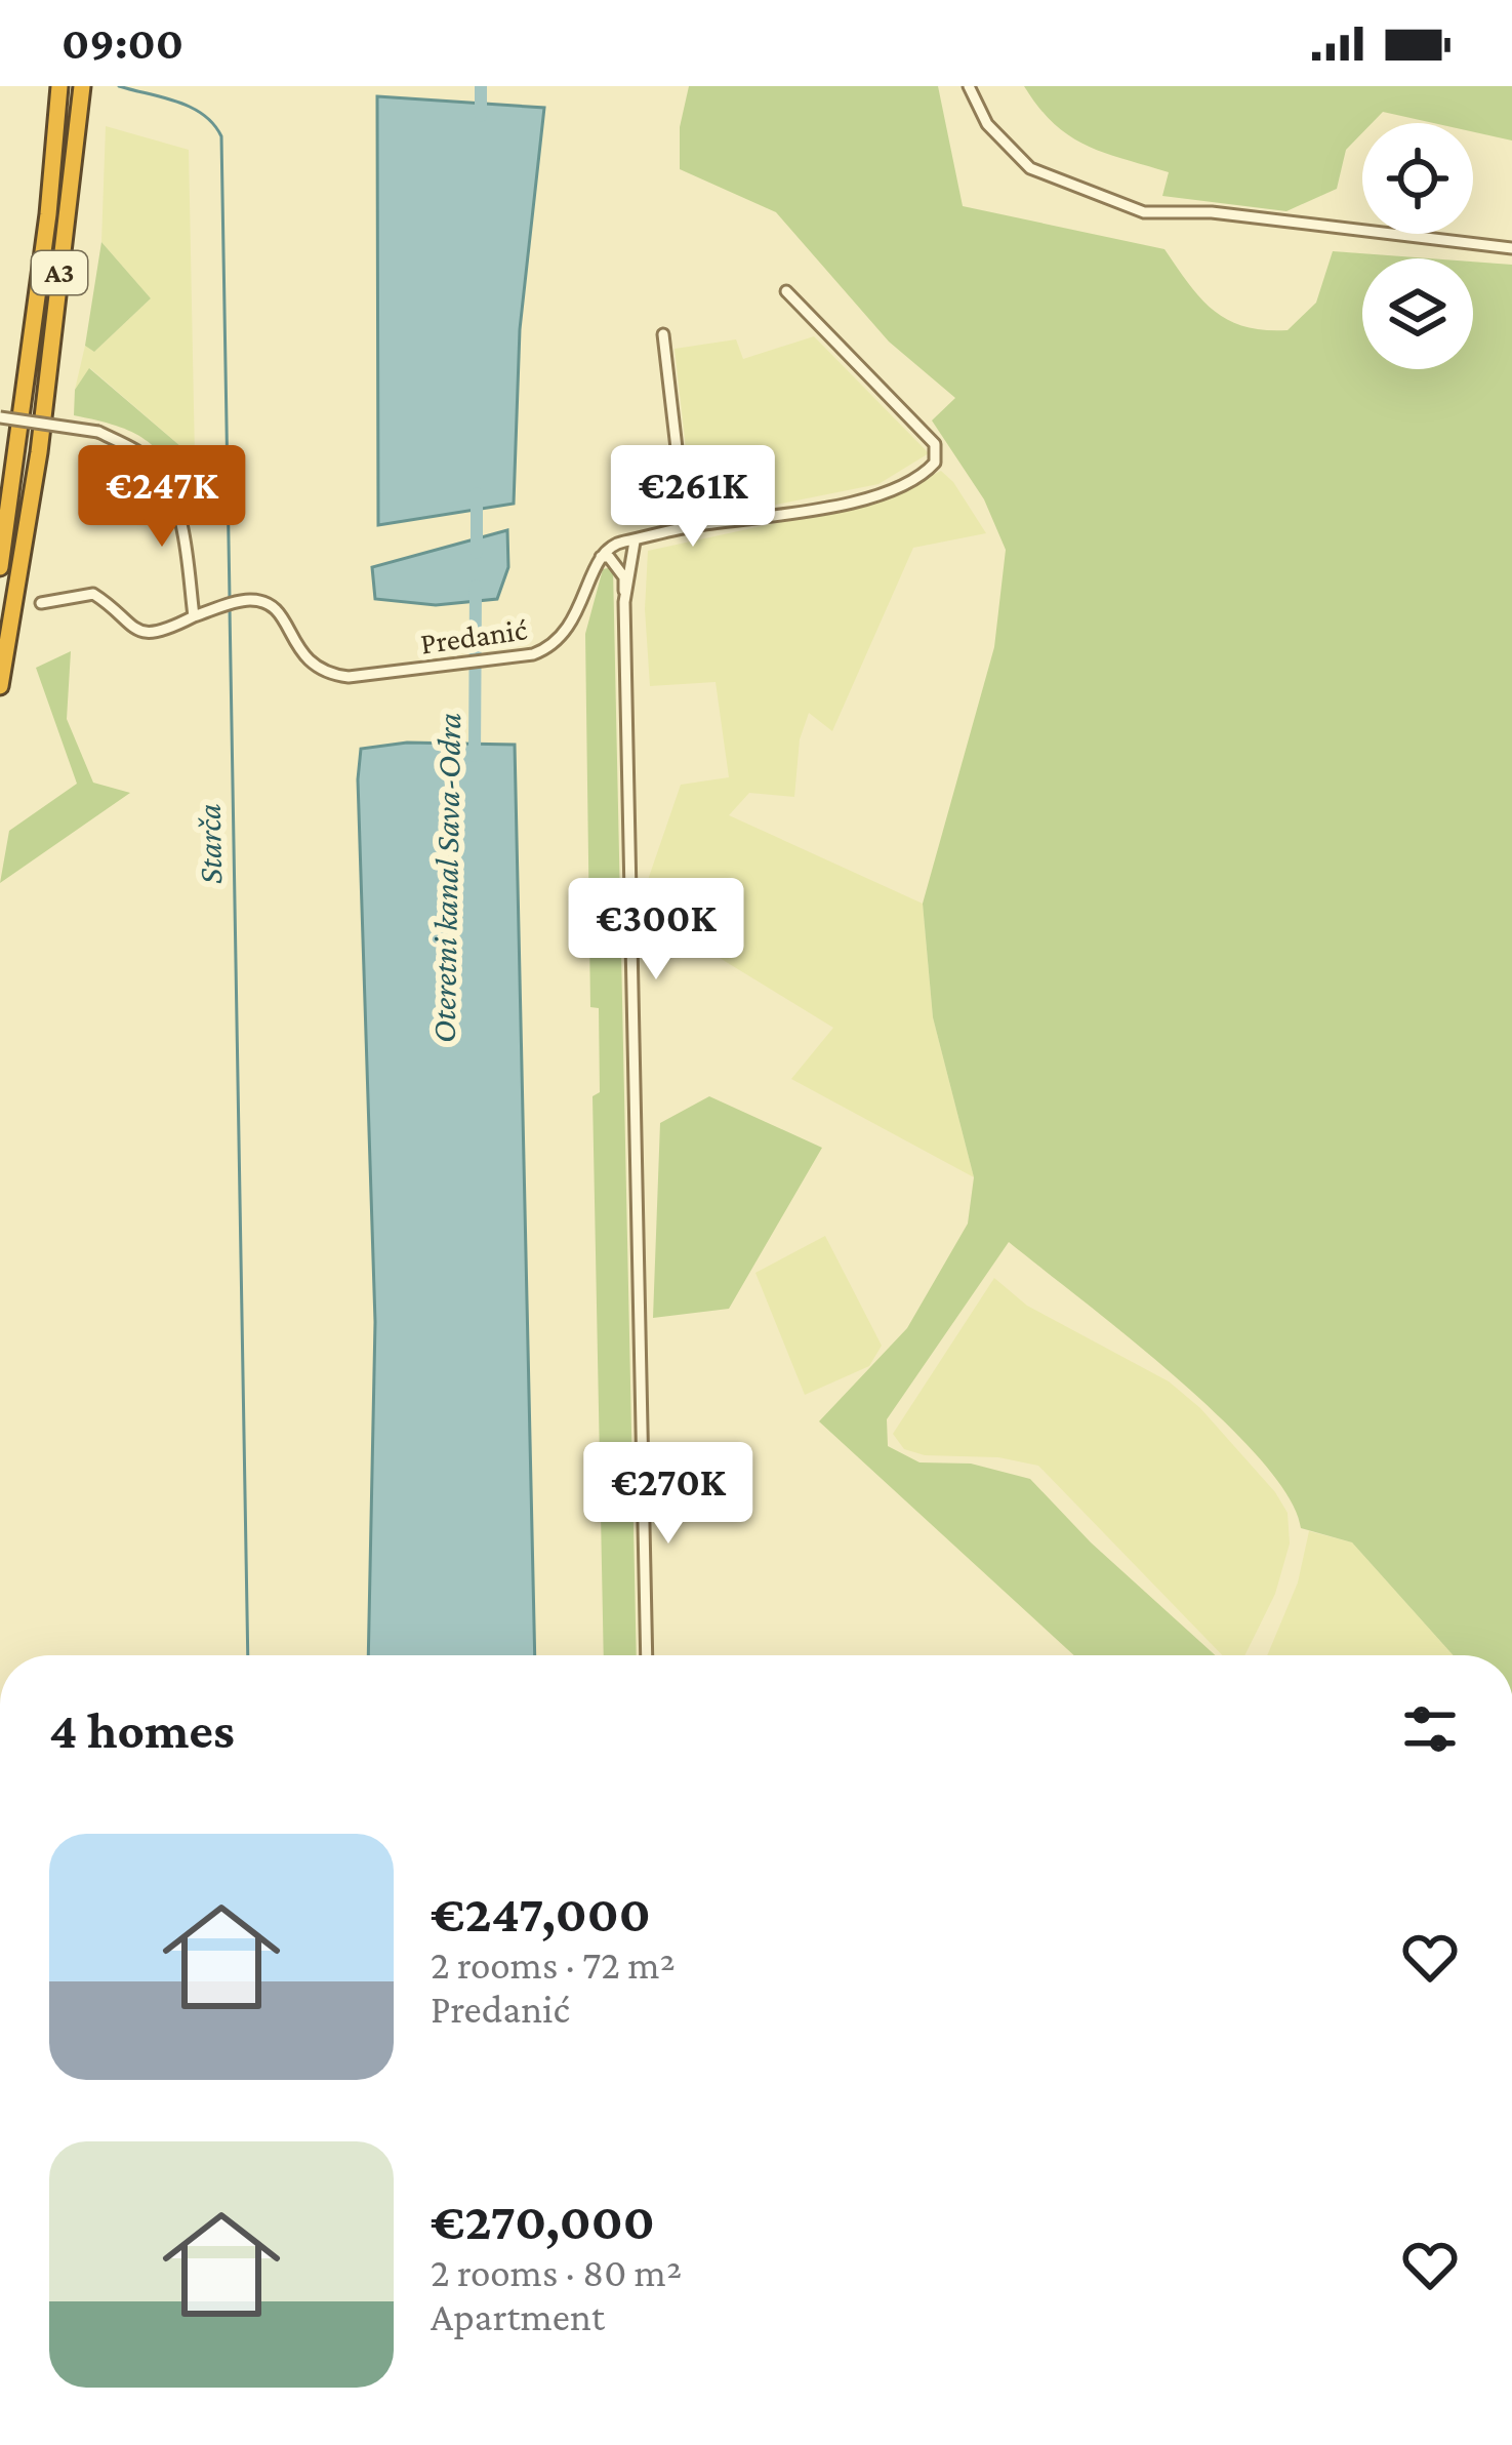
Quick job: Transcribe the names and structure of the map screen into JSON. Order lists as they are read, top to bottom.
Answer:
{
  "streets": {
    "highway": ["A3"],
    "street": ["Predanić"]
  },
  "water": ["Starča", "Oteretni kanal Sava-Odra"],
  "page": {
    "status": "09:00",
    "price": [
      "€247K",
      "€261K",
      "€300K",
      "€270K"
    ],
    "heading": "4 homes",
    "list": [
      {
        "name": "€247,000",
        "note": "2 rooms · 72 m² · Predanić"
      },
      {
        "name": "€270,000",
        "note": "2 rooms · 80 m² · Apartment"
      }
    ]
  }
}
